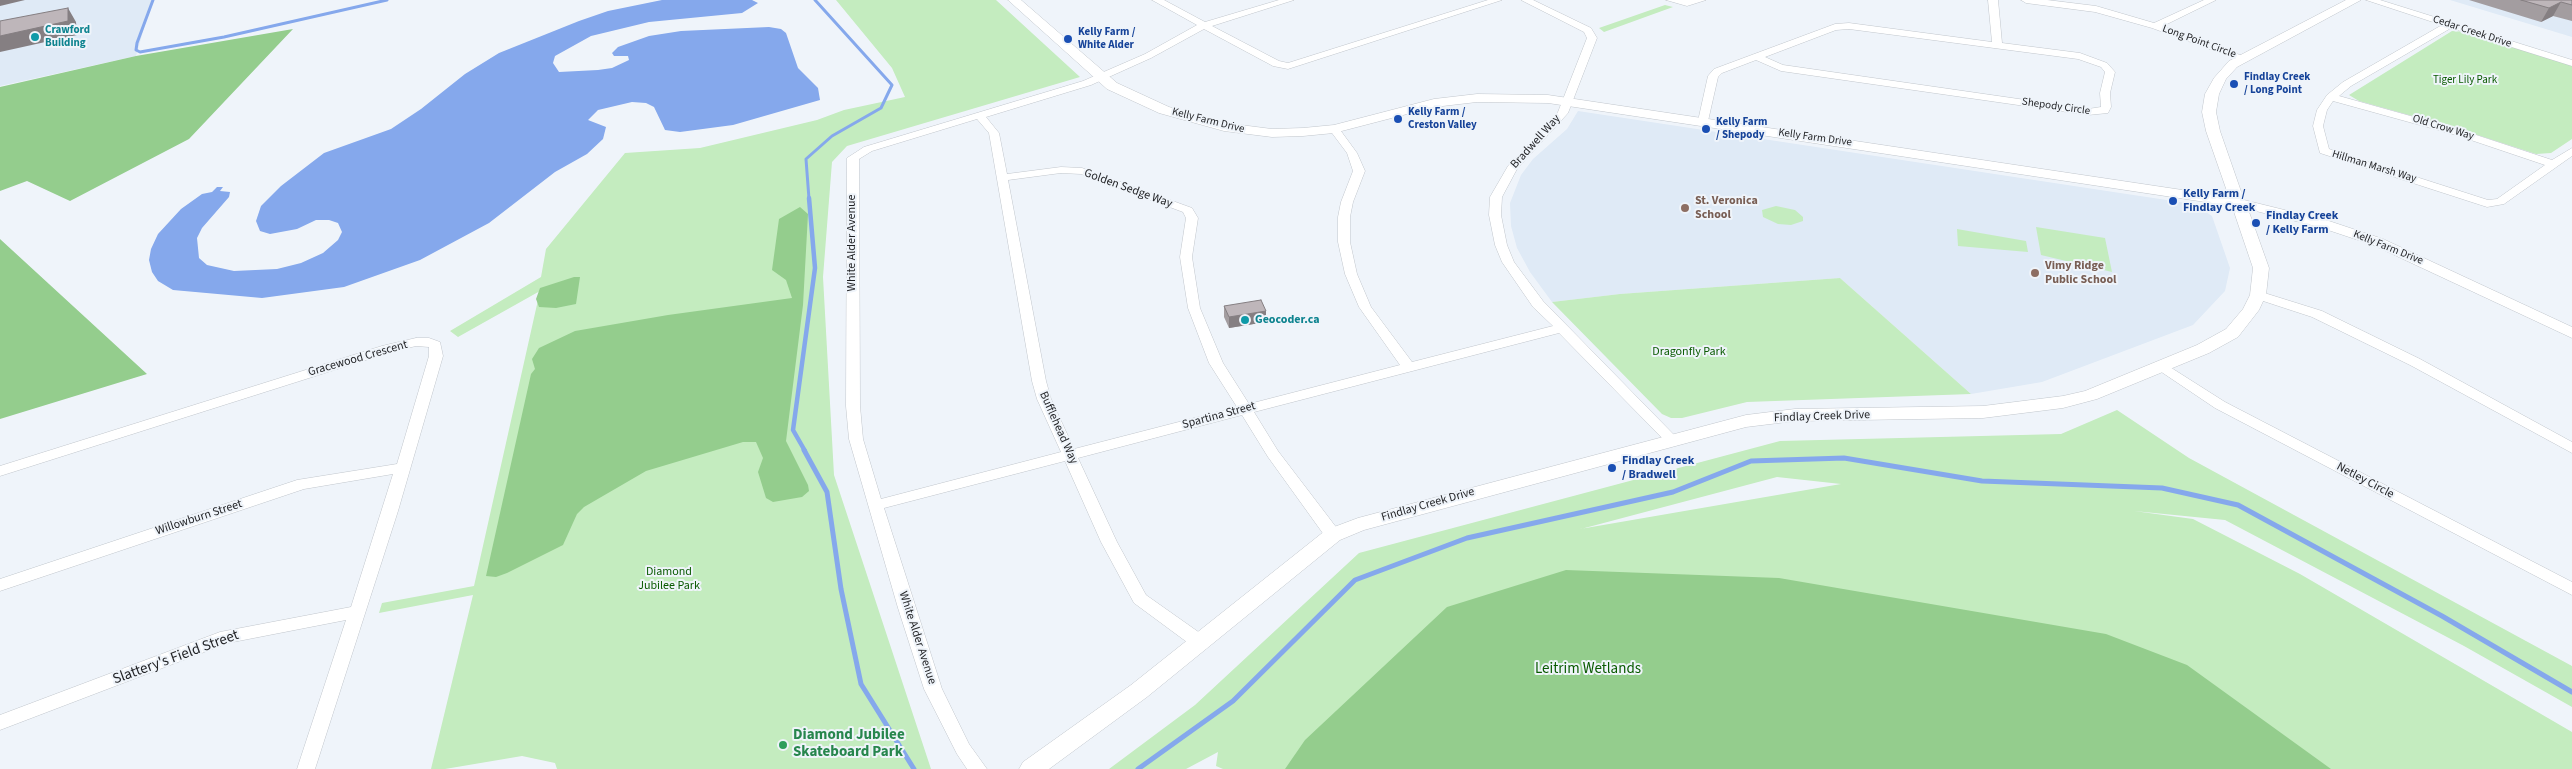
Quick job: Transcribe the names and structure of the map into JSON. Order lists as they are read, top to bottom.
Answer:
{
  "streets": {
    "street": [
      "Cedar Creek Drive",
      "Long Point Circle",
      "Shepody Circle",
      "Kelly Farm Drive",
      "Old Crow Way",
      "Bradwell Way",
      "Hillman Marsh Way",
      "Golden Sedge Way",
      "White Alder Avenue",
      "Gracewood Crescent",
      "Spartina Street",
      "Findlay Creek Drive",
      "Bufflehead Way",
      "Netley Circle",
      "Willowburn Street",
      "Slattery's Field Street"
    ]
  },
  "crossings": [
    ["Cedar Creek Drive", "Hillman Marsh Way"],
    ["Long Point Circle", "Findlay Creek Drive"],
    ["Shepody Circle", "Kelly Farm Drive"],
    ["Kelly Farm Drive", "Bradwell Way"],
    ["Kelly Farm Drive", "White Alder Avenue"],
    ["Kelly Farm Drive", "Findlay Creek Drive"],
    ["Old Crow Way", "Hillman Marsh Way"],
    ["Bradwell Way", "Spartina Street"],
    ["Bradwell Way", "Findlay Creek Drive"],
    ["Golden Sedge Way", "Spartina Street"],
    ["Golden Sedge Way", "Findlay Creek Drive"],
    ["Golden Sedge Way", "Bufflehead Way"],
    ["White Alder Avenue", "Spartina Street"],
    ["White Alder Avenue", "Bufflehead Way"],
    ["Gracewood Crescent", "Willowburn Street"],
    ["Gracewood Crescent", "Slattery's Field Street"],
    ["Spartina Street", "Bufflehead Way"],
    ["Findlay Creek Drive", "Bufflehead Way"],
    ["Findlay Creek Drive", "Netley Circle"]
  ],
  "parks": [
    "Tiger Lily Park",
    "Dragonfly Park",
    "Diamond Jubilee Park",
    "Leitrim Wetlands"
  ],
  "places": [
    "Crawford Building",
    "Kelly Farm / White Alder",
    "Findlay Creek / Long Point",
    "Kelly Farm / Creston Valley",
    "Kelly Farm / Shepody",
    "Kelly Farm / Findlay Creek",
    "St. Veronica School",
    "Findlay Creek / Kelly Farm",
    "Vimy Ridge Public School",
    "Geocoder.ca",
    "Findlay Creek / Bradwell",
    "Diamond Jubilee Skateboard Park"
  ]
}
